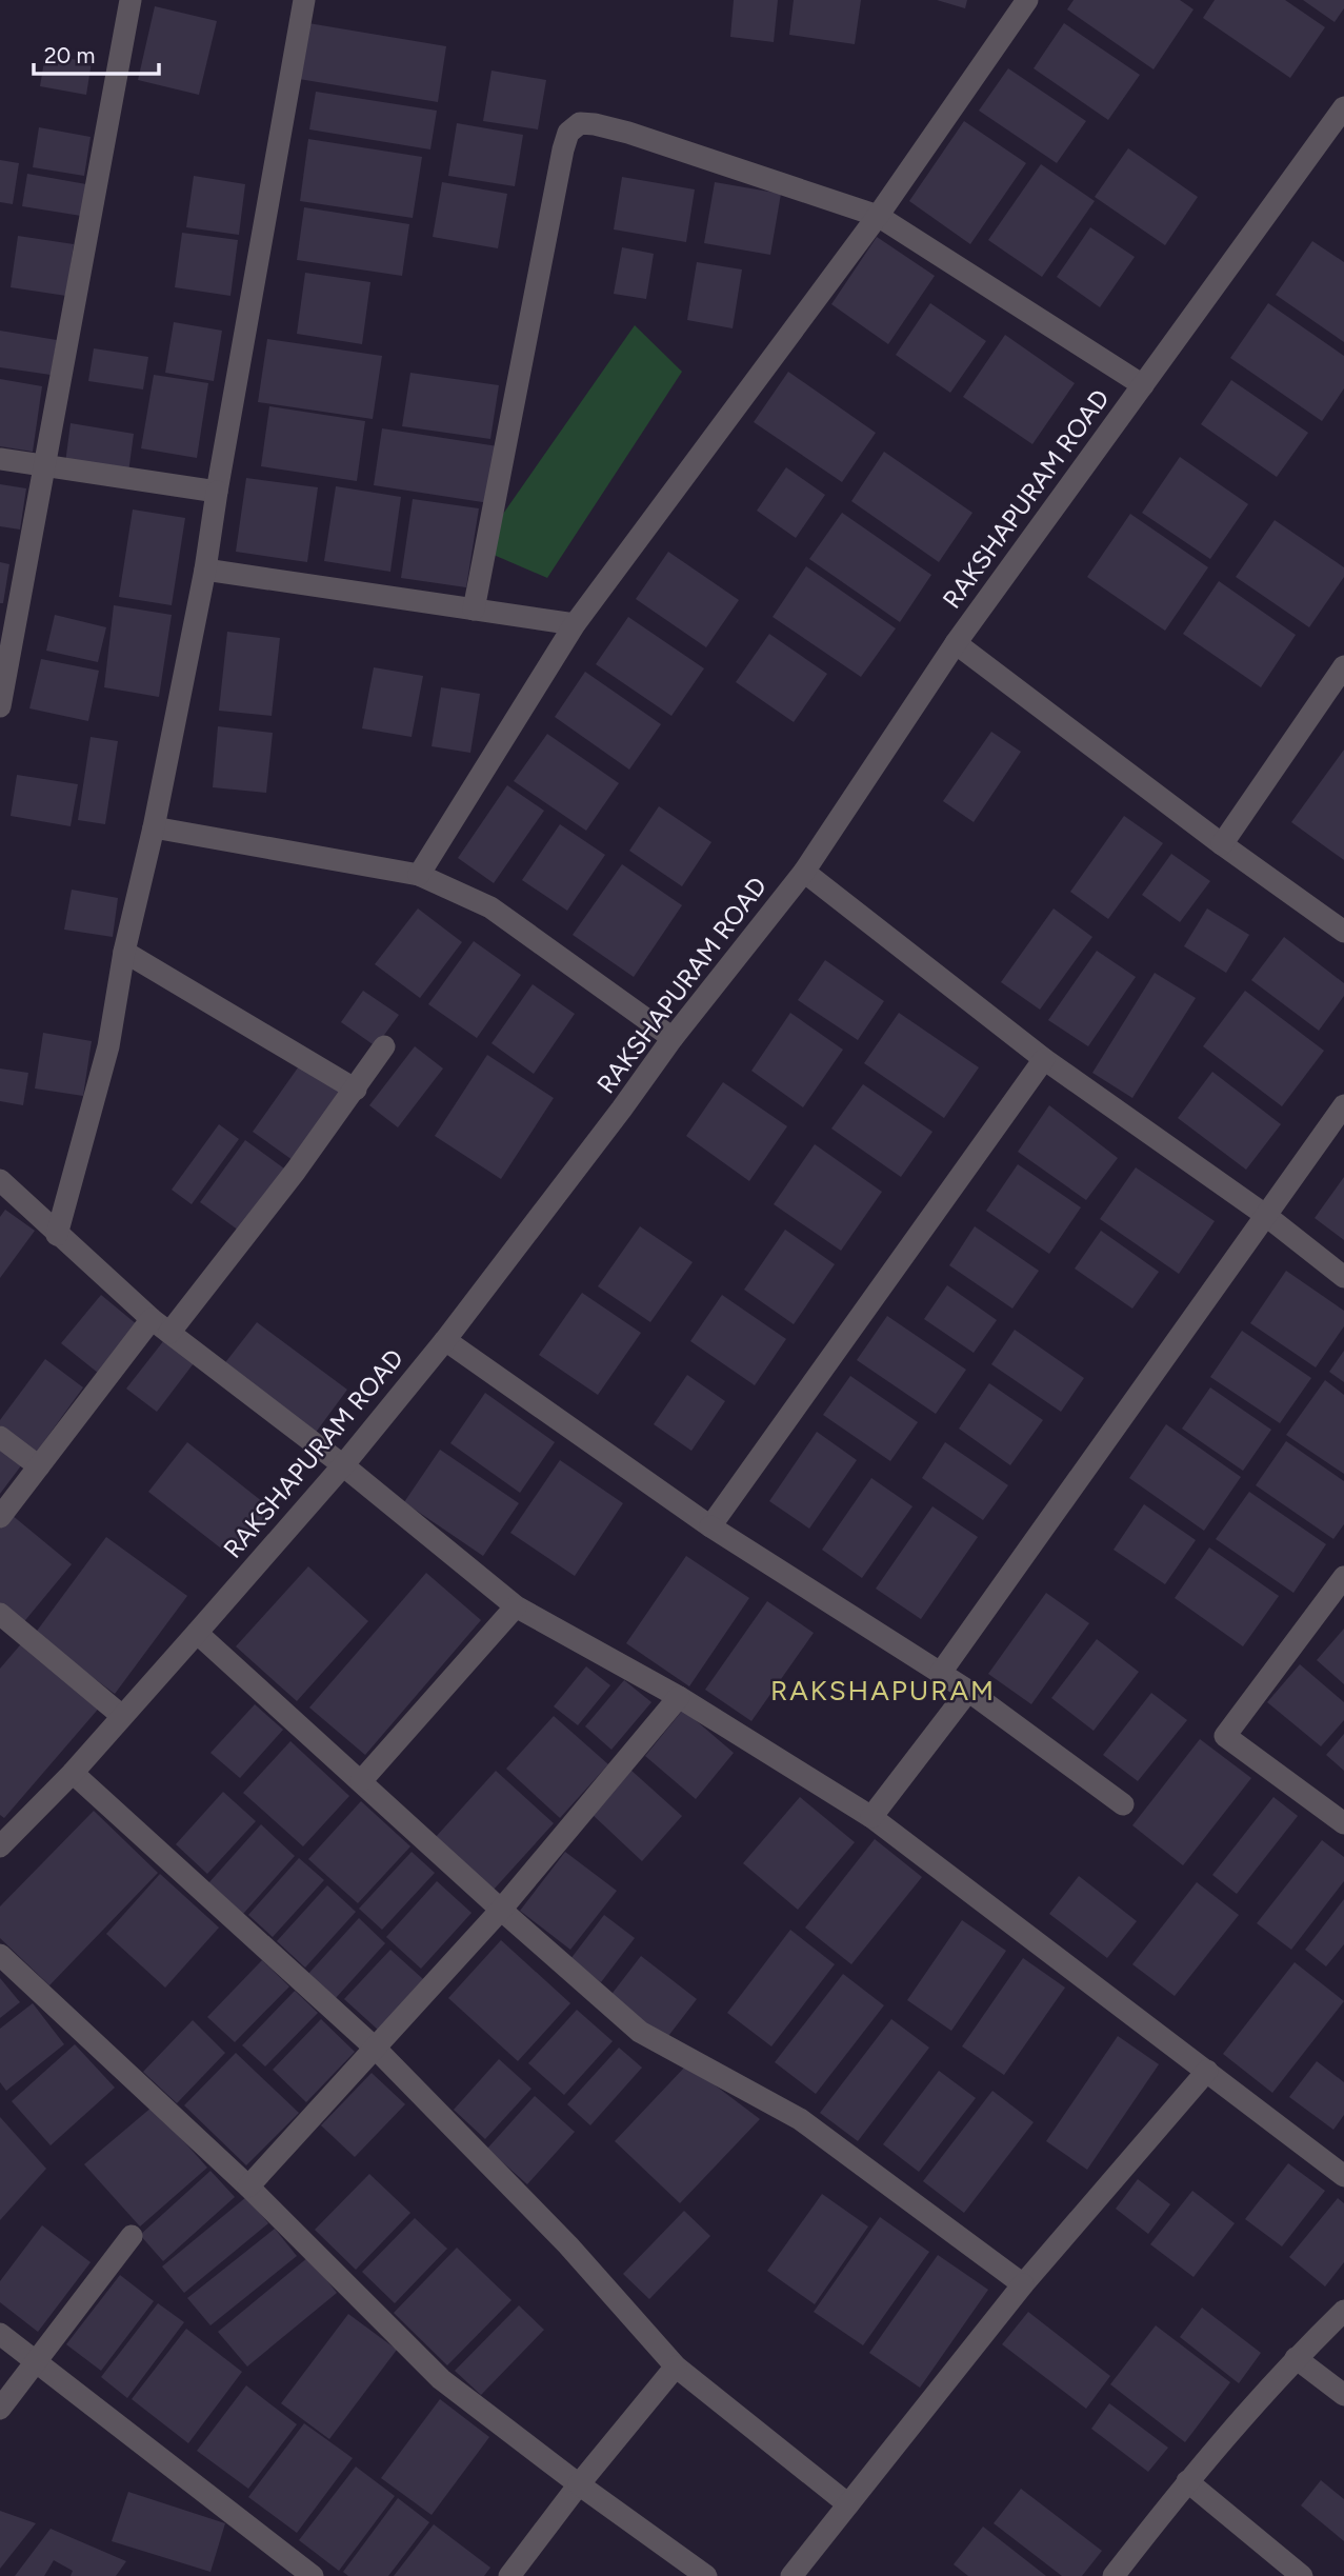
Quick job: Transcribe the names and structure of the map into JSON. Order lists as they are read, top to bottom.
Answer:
{
  "streets": {
    "street": ["RAKSHAPURAM ROAD"]
  },
  "districts": ["RAKSHAPURAM"],
  "scale_bar": "20 m"
}
